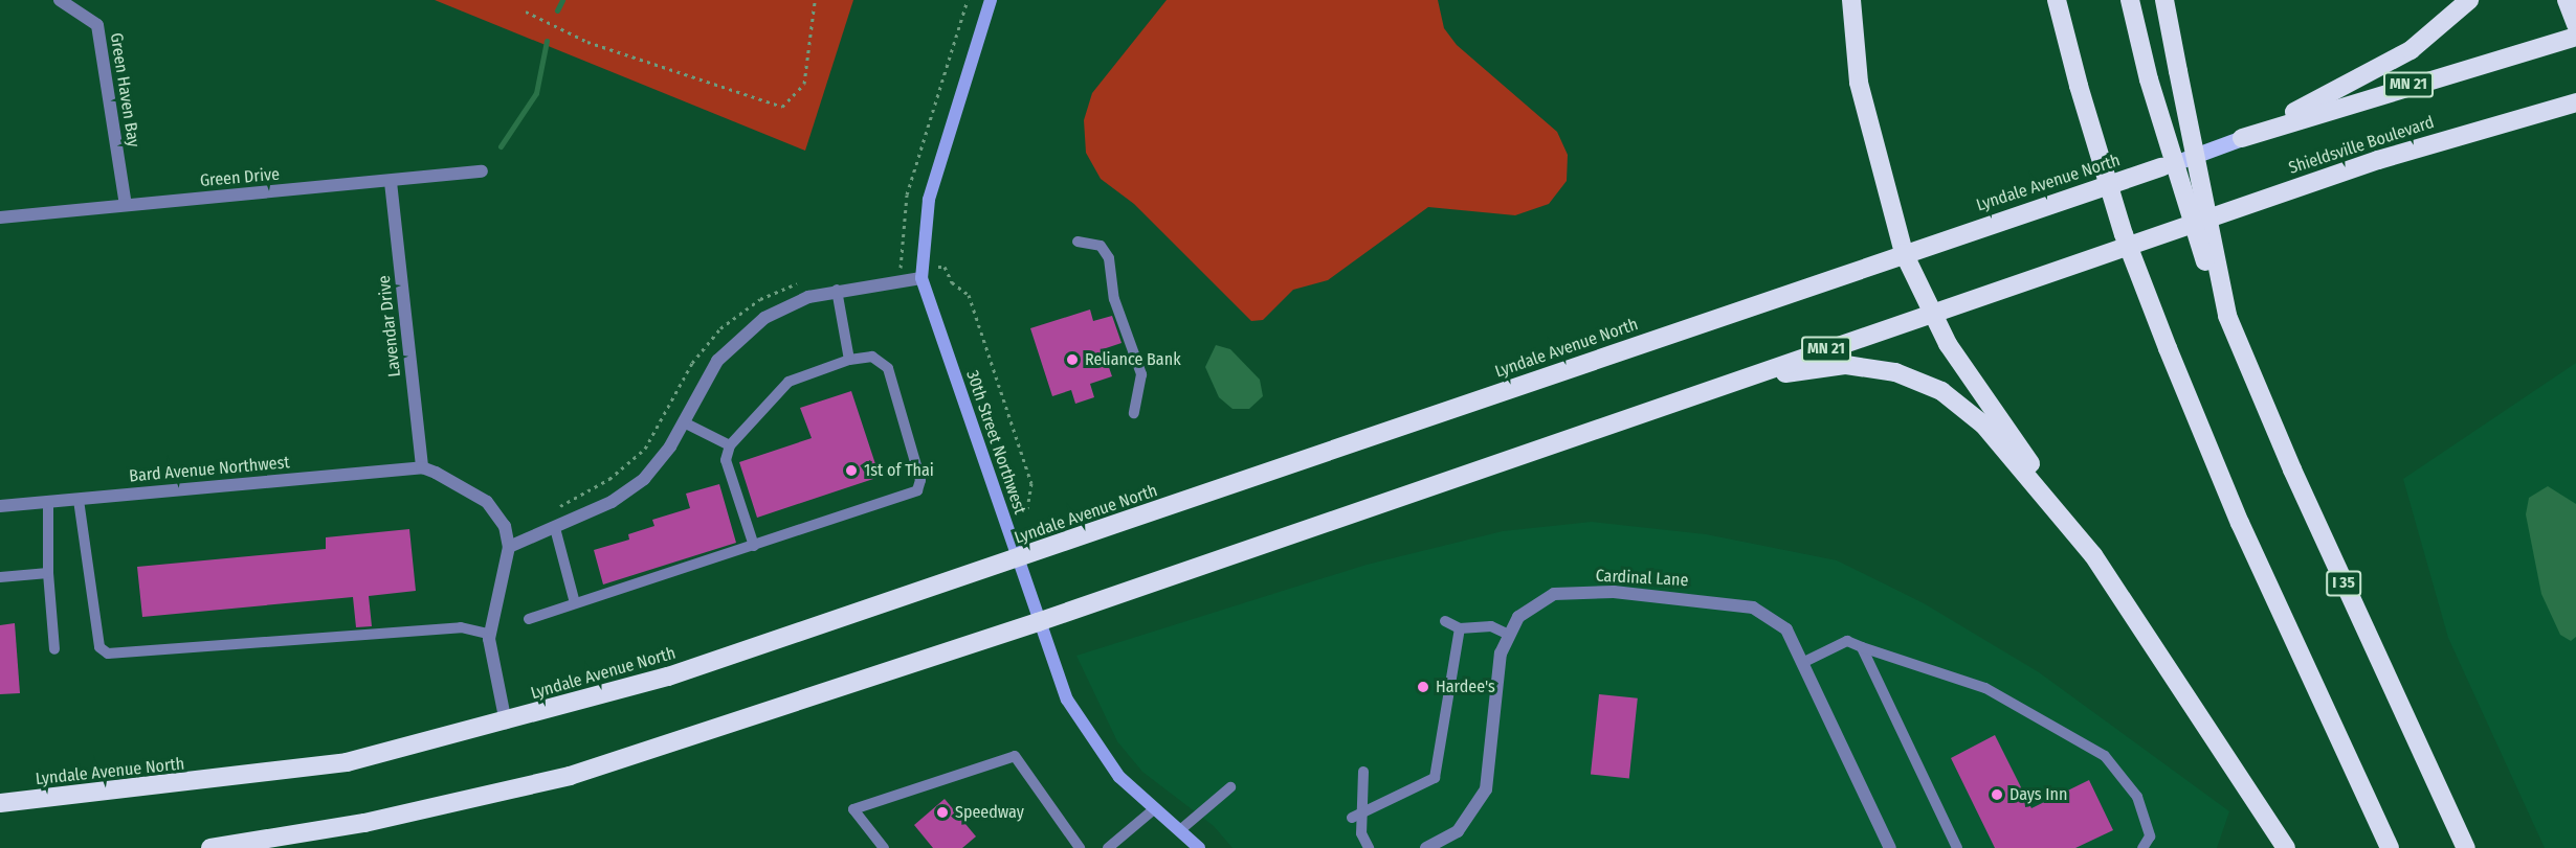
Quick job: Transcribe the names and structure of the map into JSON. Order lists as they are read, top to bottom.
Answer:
{
  "streets": {
    "highway": [
      "MN 21",
      "Shieldsville Boulevard",
      "Lyndale Avenue North",
      "I 35"
    ],
    "street": [
      "Green Haven Bay",
      "Green Drive",
      "Lavendar Drive",
      "30th Street Northwest",
      "Bard Avenue Northwest",
      "Cardinal Lane"
    ]
  },
  "crossings": [
    ["MN 21", "Shieldsville Boulevard"],
    ["MN 21", "Lyndale Avenue North"],
    ["Green Haven Bay", "Green Drive"],
    ["Green Drive", "Lavendar Drive"],
    ["Lyndale Avenue North", "30th Street Northwest"],
    ["Lavendar Drive", "Bard Avenue Northwest"]
  ],
  "places": [
    "Reliance Bank",
    "1st of Thai",
    "Hardee's",
    "Days Inn",
    "Speedway"
  ]
}
